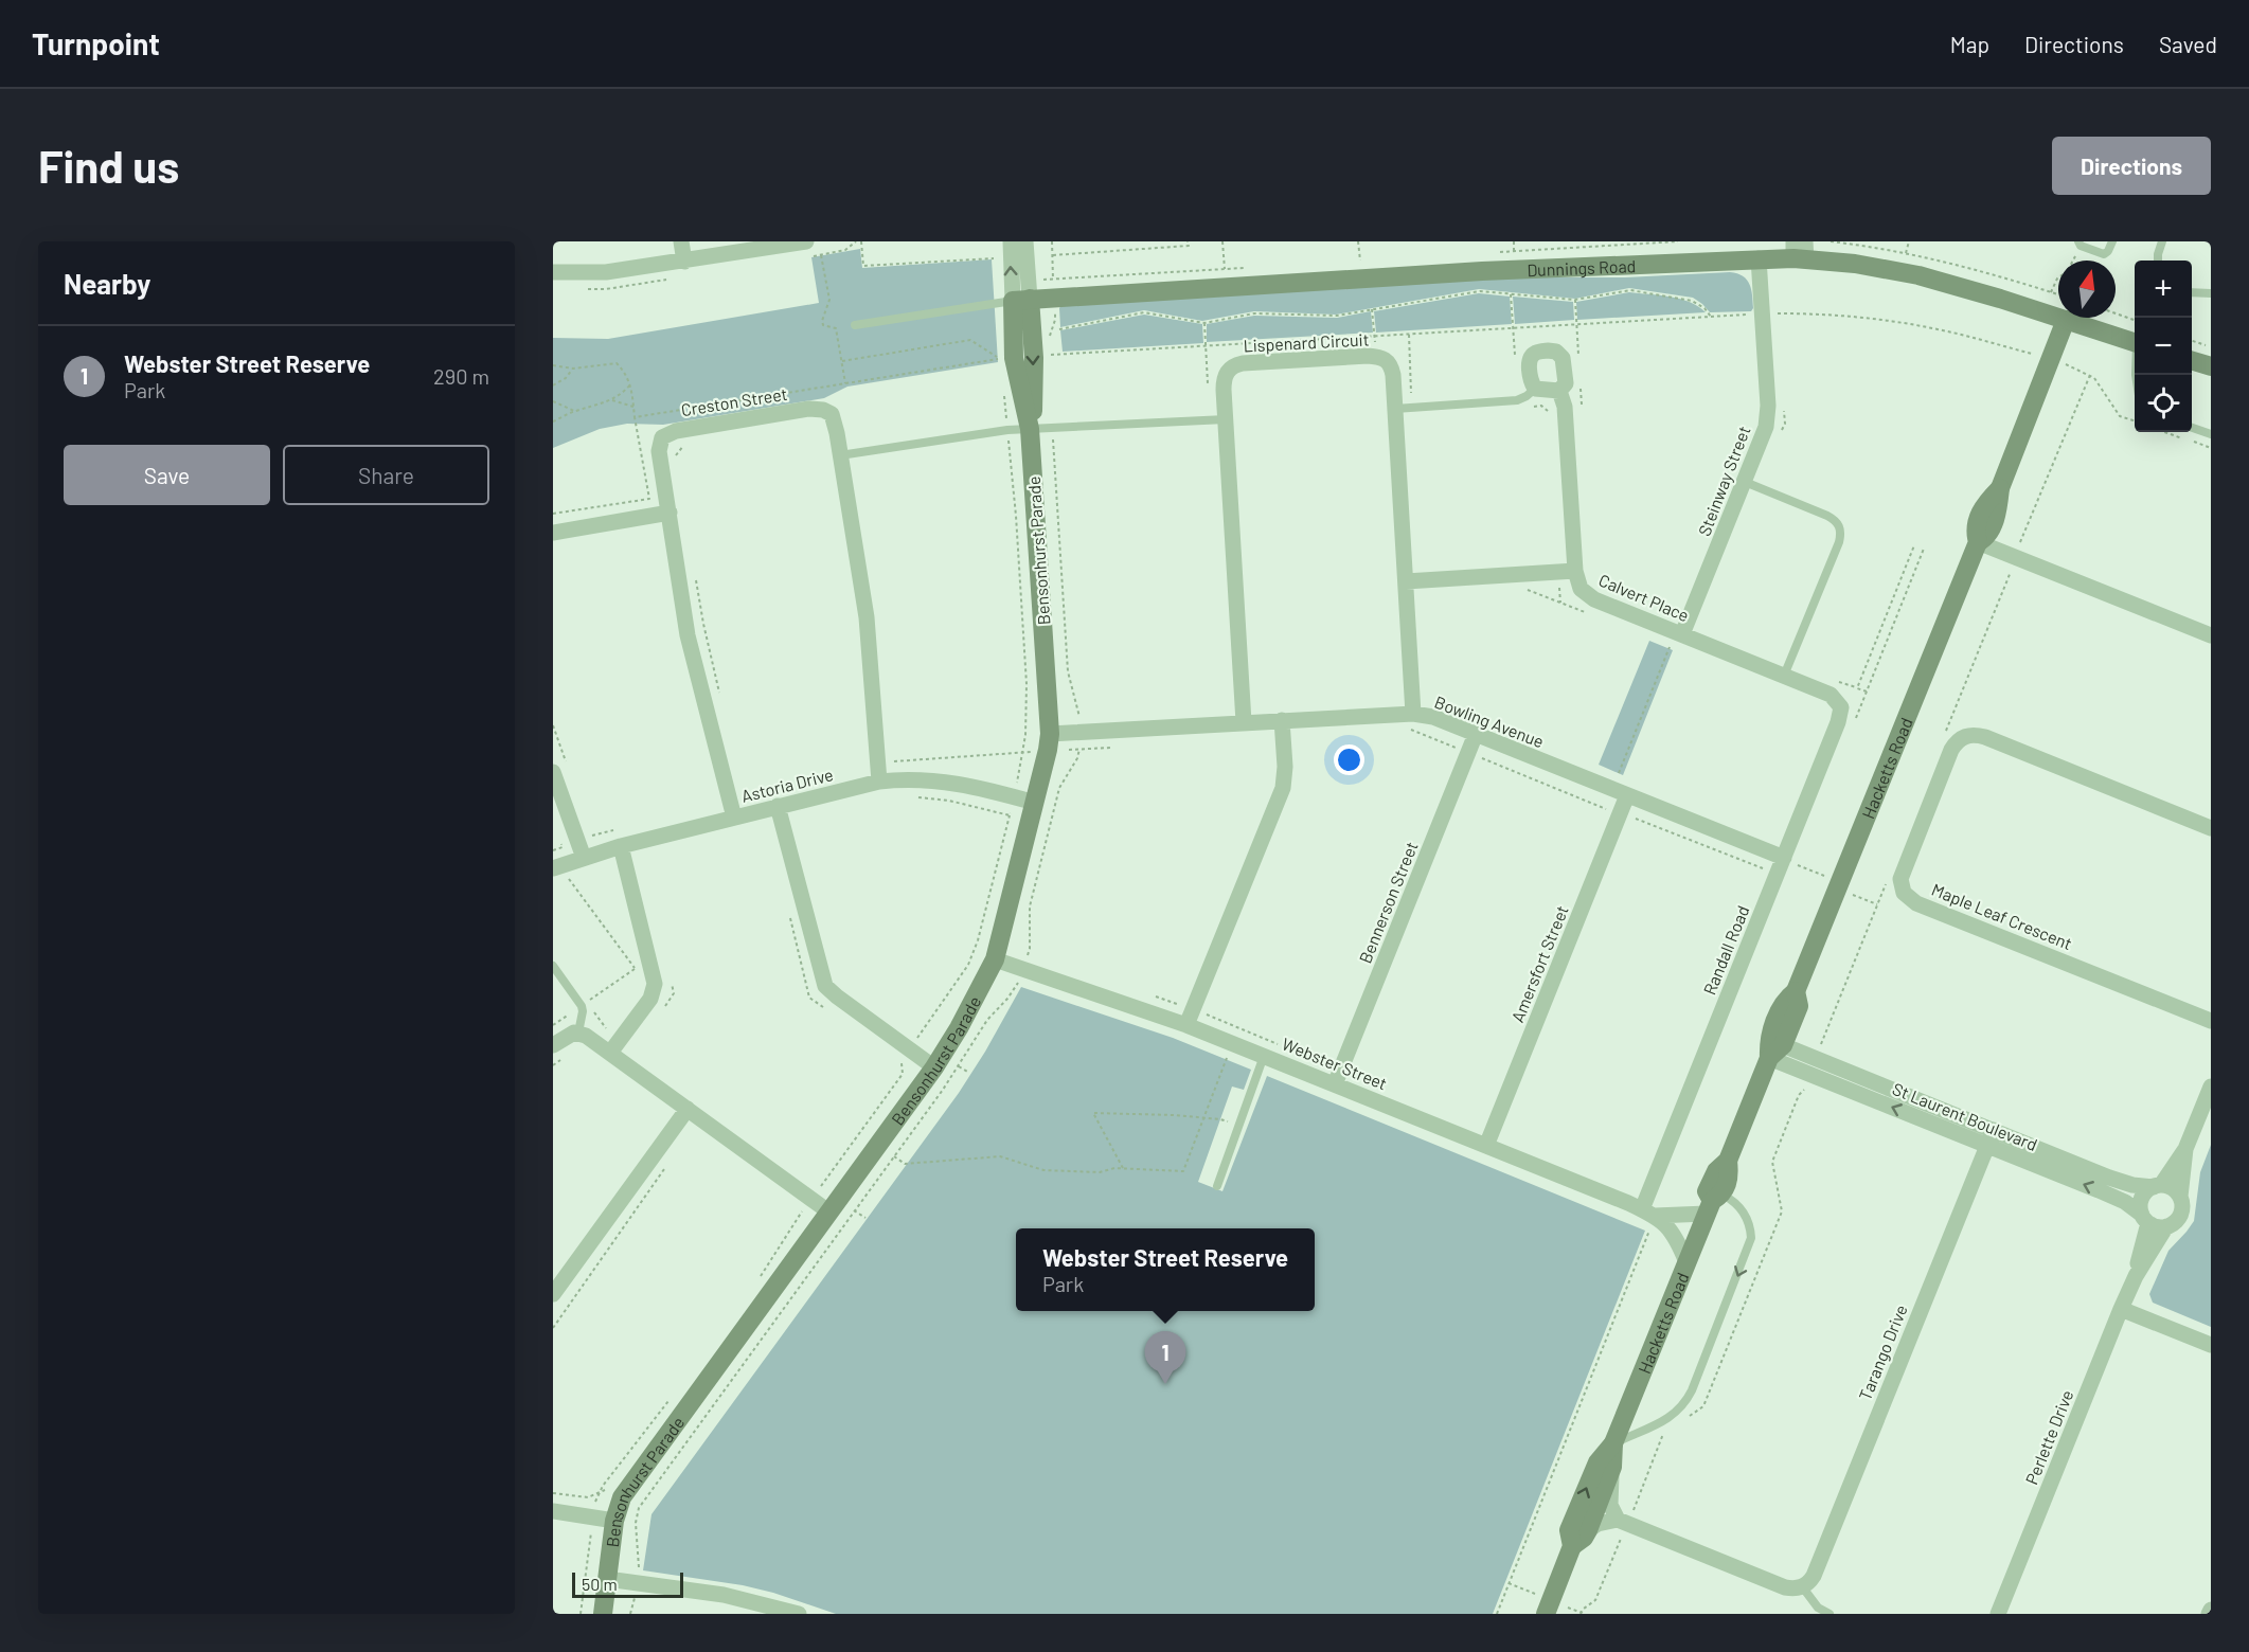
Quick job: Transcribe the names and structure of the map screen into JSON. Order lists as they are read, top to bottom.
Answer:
{
  "streets": {
    "street": [
      "Dunnings Road",
      "Lispenard Circuit",
      "Creston Street",
      "Steinway Street",
      "Bensonhurst Parade",
      "Calvert Place",
      "Bowling Avenue",
      "Hacketts Road",
      "Astoria Drive",
      "Bennerson Street",
      "Maple Leaf Crescent",
      "Randall Road",
      "Amersfort Street",
      "Webster Street",
      "St Laurent Boulevard",
      "Tarango Drive",
      "Perlette Drive"
    ]
  },
  "crossings": [
    ["Dunnings Road", "Steinway Street"],
    ["Dunnings Road", "Bensonhurst Parade"],
    ["Dunnings Road", "Hacketts Road"],
    ["Lispenard Circuit", "Bowling Avenue"],
    ["Creston Street", "Astoria Drive"],
    ["Steinway Street", "Calvert Place"],
    ["Bensonhurst Parade", "Bowling Avenue"],
    ["Bensonhurst Parade", "Astoria Drive"],
    ["Bensonhurst Parade", "Webster Street"],
    ["Calvert Place", "Randall Road"],
    ["Bowling Avenue", "Bennerson Street"],
    ["Bowling Avenue", "Randall Road"],
    ["Bowling Avenue", "Amersfort Street"],
    ["Hacketts Road", "Webster Street"],
    ["Hacketts Road", "St Laurent Boulevard"],
    ["Bennerson Street", "Webster Street"],
    ["Randall Road", "Webster Street"],
    ["Amersfort Street", "Webster Street"],
    ["St Laurent Boulevard", "Tarango Drive"],
    ["St Laurent Boulevard", "Perlette Drive"]
  ],
  "scale_bar": "50 m",
  "north": "top",
  "page": {
    "header": "Turnpoint",
    "nav": ["Map", "Directions", "Saved"],
    "buttons": [
      "Directions",
      ["Save", "Share"]
    ],
    "title": "Find us",
    "heading": "Nearby",
    "map_buttons": ["+", "−"],
    "list": [
      {
        "mark": "1",
        "name": "Webster Street Reserve",
        "note": "Park",
        "value": "290 m"
      }
    ],
    "popup": ["Webster Street Reserve", "Park"],
    "pins": "1",
    "scale": "50 m"
  }
}
